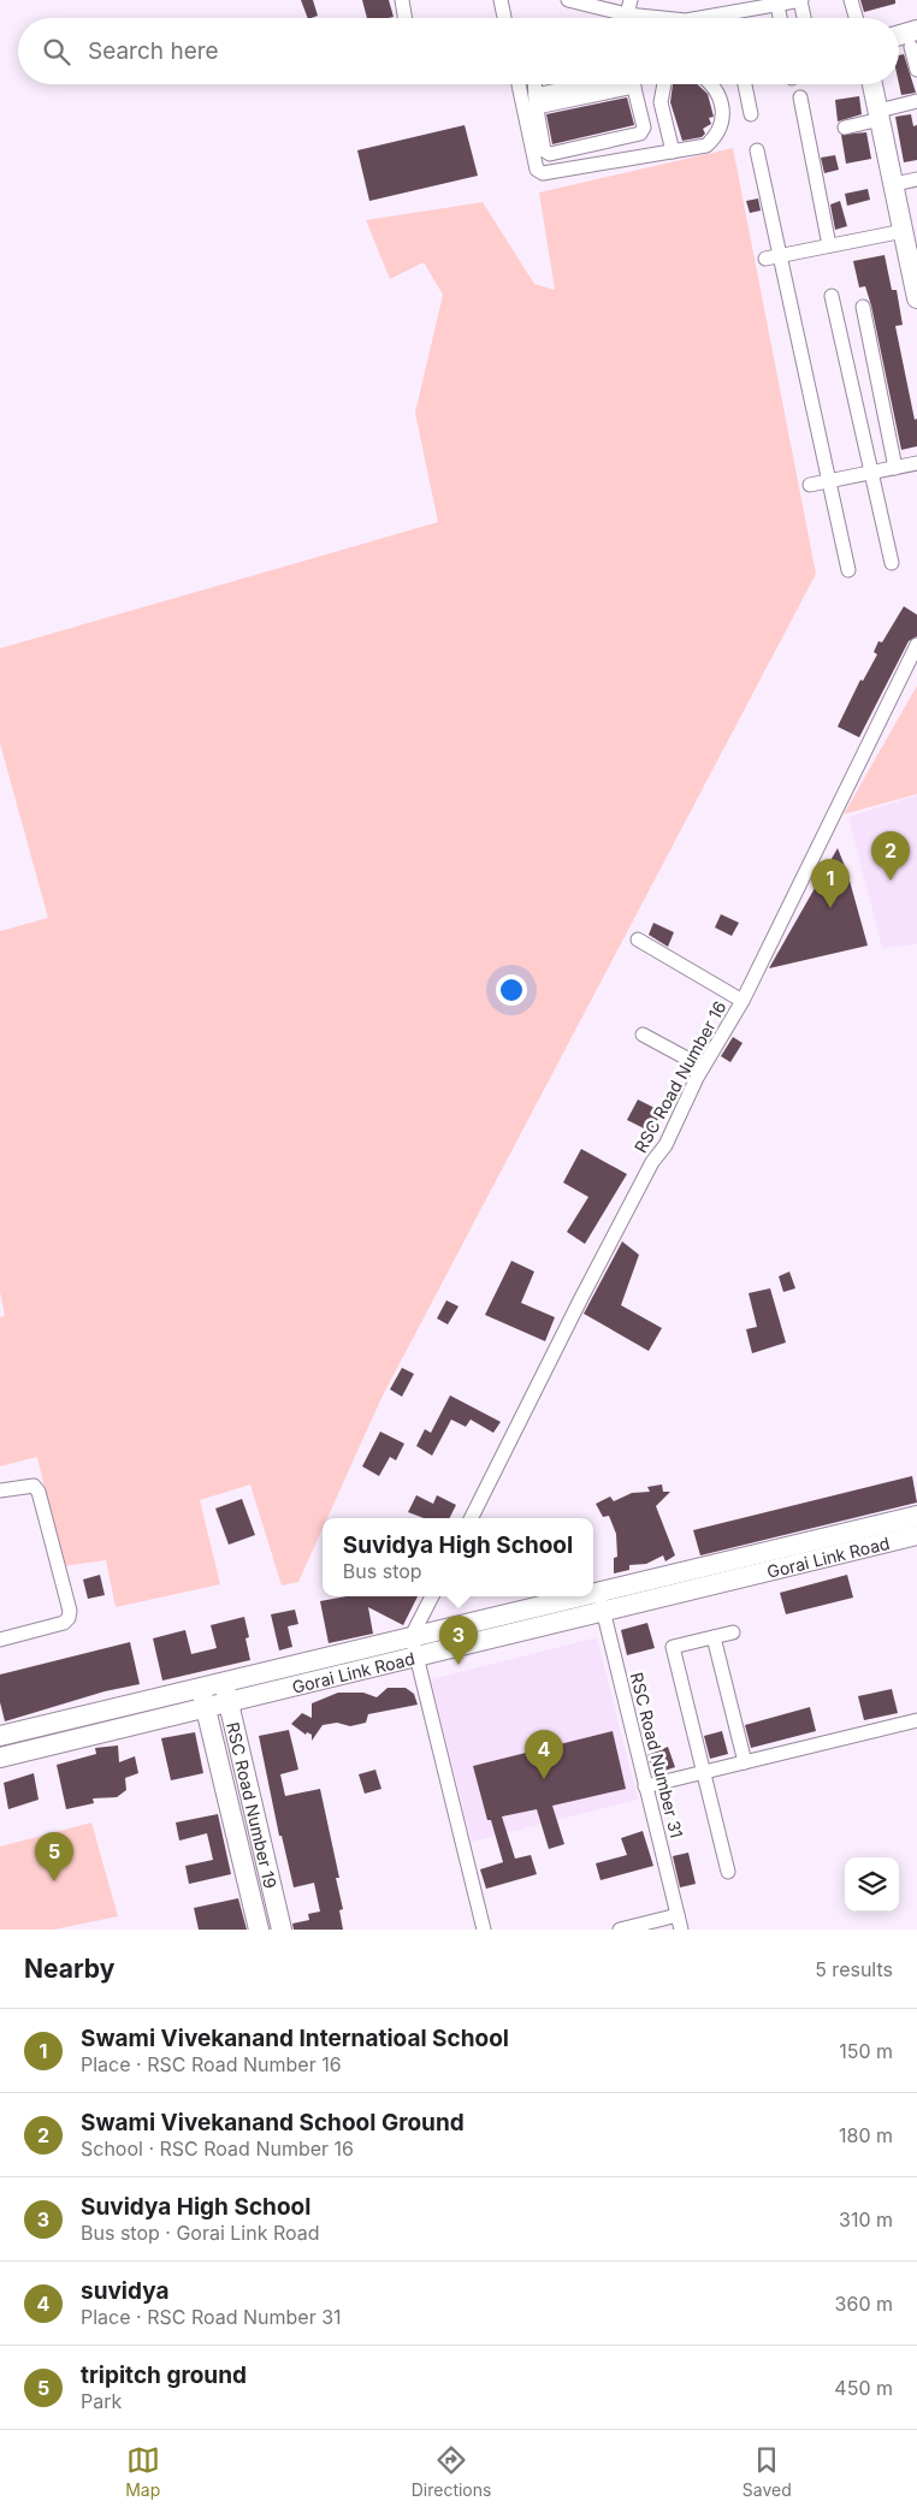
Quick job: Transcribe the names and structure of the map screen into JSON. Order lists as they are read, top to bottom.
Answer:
{
  "streets": {
    "main road": ["Gorai Link Road", "RSC Road Number 19"],
    "street": ["RSC Road Number 16", "RSC Road Number 31"]
  },
  "crossings": [
    ["Gorai Link Road", "RSC Road Number 31"],
    ["Gorai Link Road", "RSC Road Number 19"]
  ],
  "page": {
    "search": "Search here",
    "pins": [
      "2",
      "1",
      "3",
      "4",
      "5"
    ],
    "popup": ["Suvidya High School", "Bus stop"],
    "heading": ["Nearby", "5 results"],
    "list": [
      {
        "mark": "1",
        "name": "Swami Vivekanand Internatioal School",
        "note": "Place · RSC Road Number 16",
        "value": "150 m"
      },
      {
        "mark": "2",
        "name": "Swami Vivekanand School Ground",
        "note": "School · RSC Road Number 16",
        "value": "180 m"
      },
      {
        "mark": "3",
        "name": "Suvidya High School",
        "note": "Bus stop · Gorai Link Road",
        "value": "310 m"
      },
      {
        "mark": "4",
        "name": "suvidya",
        "note": "Place · RSC Road Number 31",
        "value": "360 m"
      },
      {
        "mark": "5",
        "name": "tripitch ground",
        "note": "Park",
        "value": "450 m"
      }
    ],
    "nav": ["Map", "Directions", "Saved"]
  }
}
